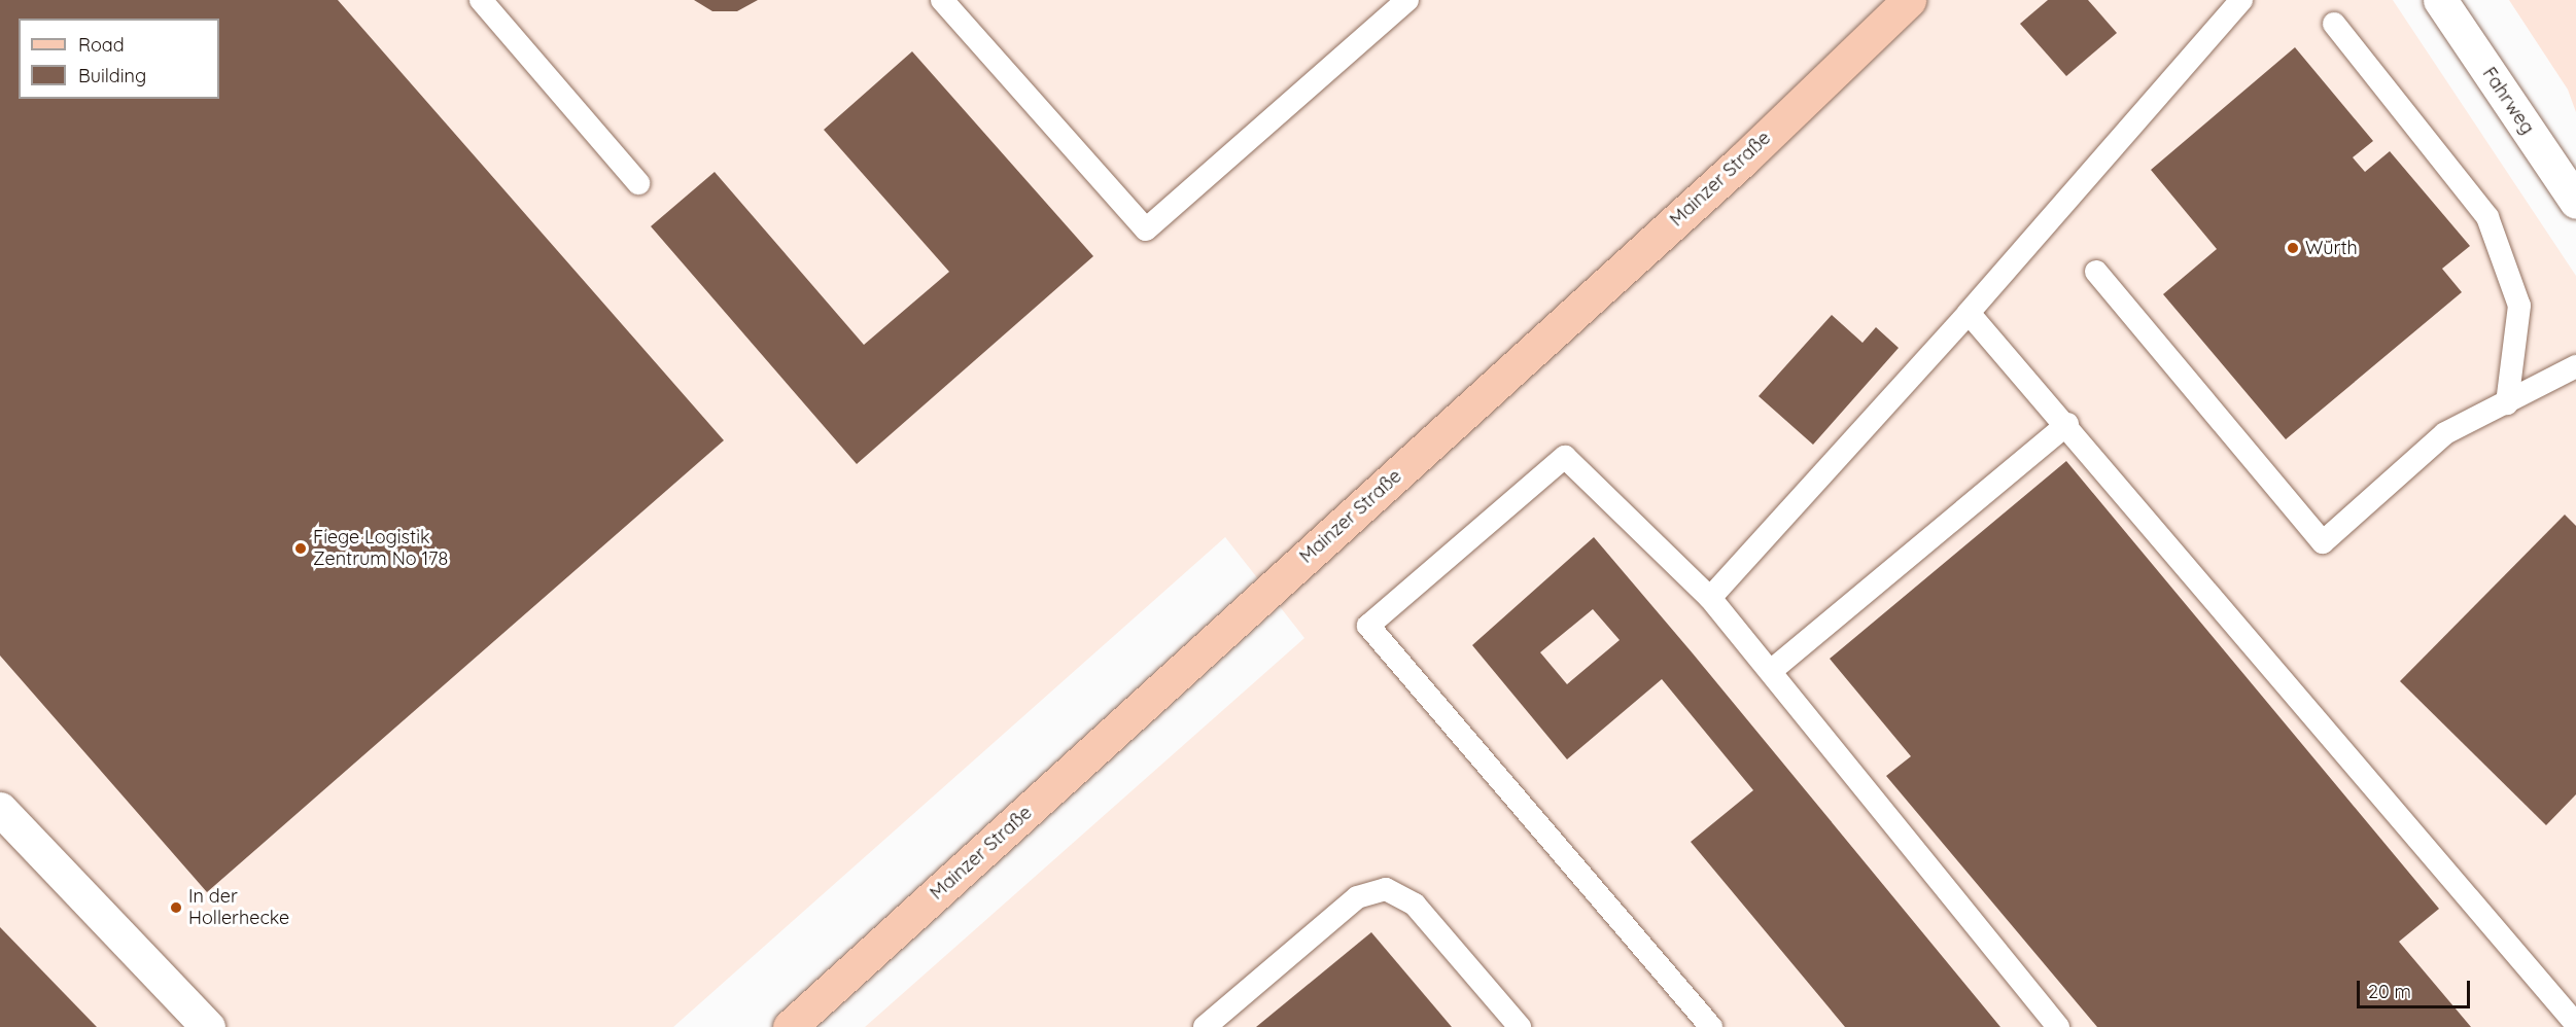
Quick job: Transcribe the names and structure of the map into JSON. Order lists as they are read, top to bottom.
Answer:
{
  "streets": {
    "main road": ["Mainzer Straße"],
    "street": ["Fahrweg"]
  },
  "places": ["Würth", "Fiege Logistik Zentrum No 178", "In der Hollerhecke"],
  "legend": ["Road", "Building"],
  "scale_bar": "20 m"
}
